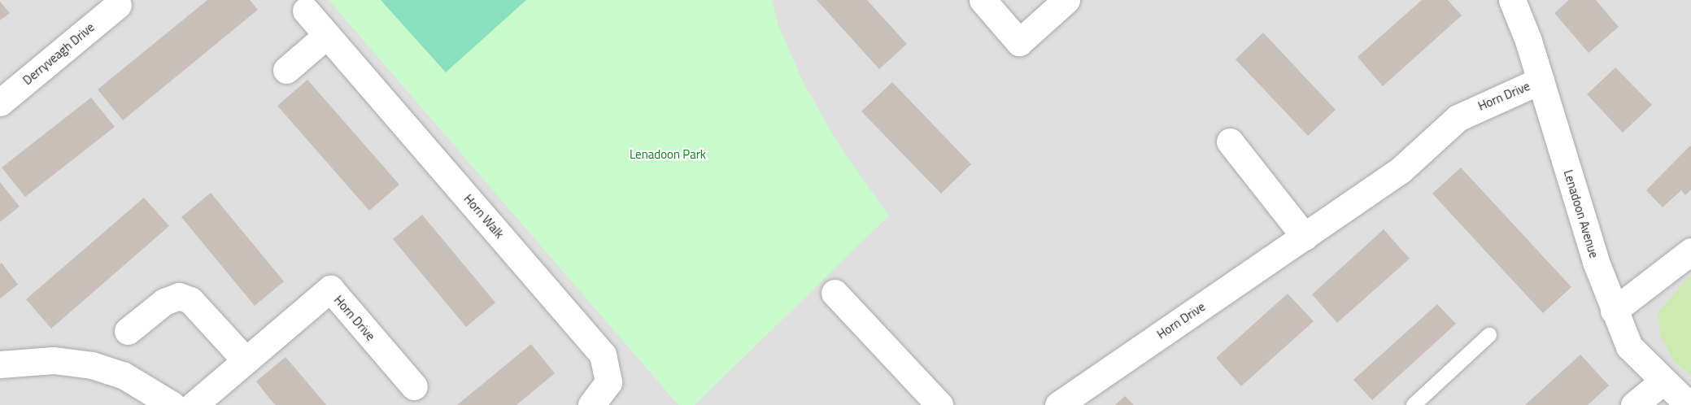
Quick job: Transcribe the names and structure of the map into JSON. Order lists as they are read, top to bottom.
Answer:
{
  "streets": {
    "street": [
      "Derryveagh Drive",
      "Horn Drive",
      "Lenadoon Avenue",
      "Horn Walk"
    ]
  },
  "crossings": [
    ["Horn Drive", "Lenadoon Avenue"]
  ],
  "parks": ["Lenadoon Park"]
}
